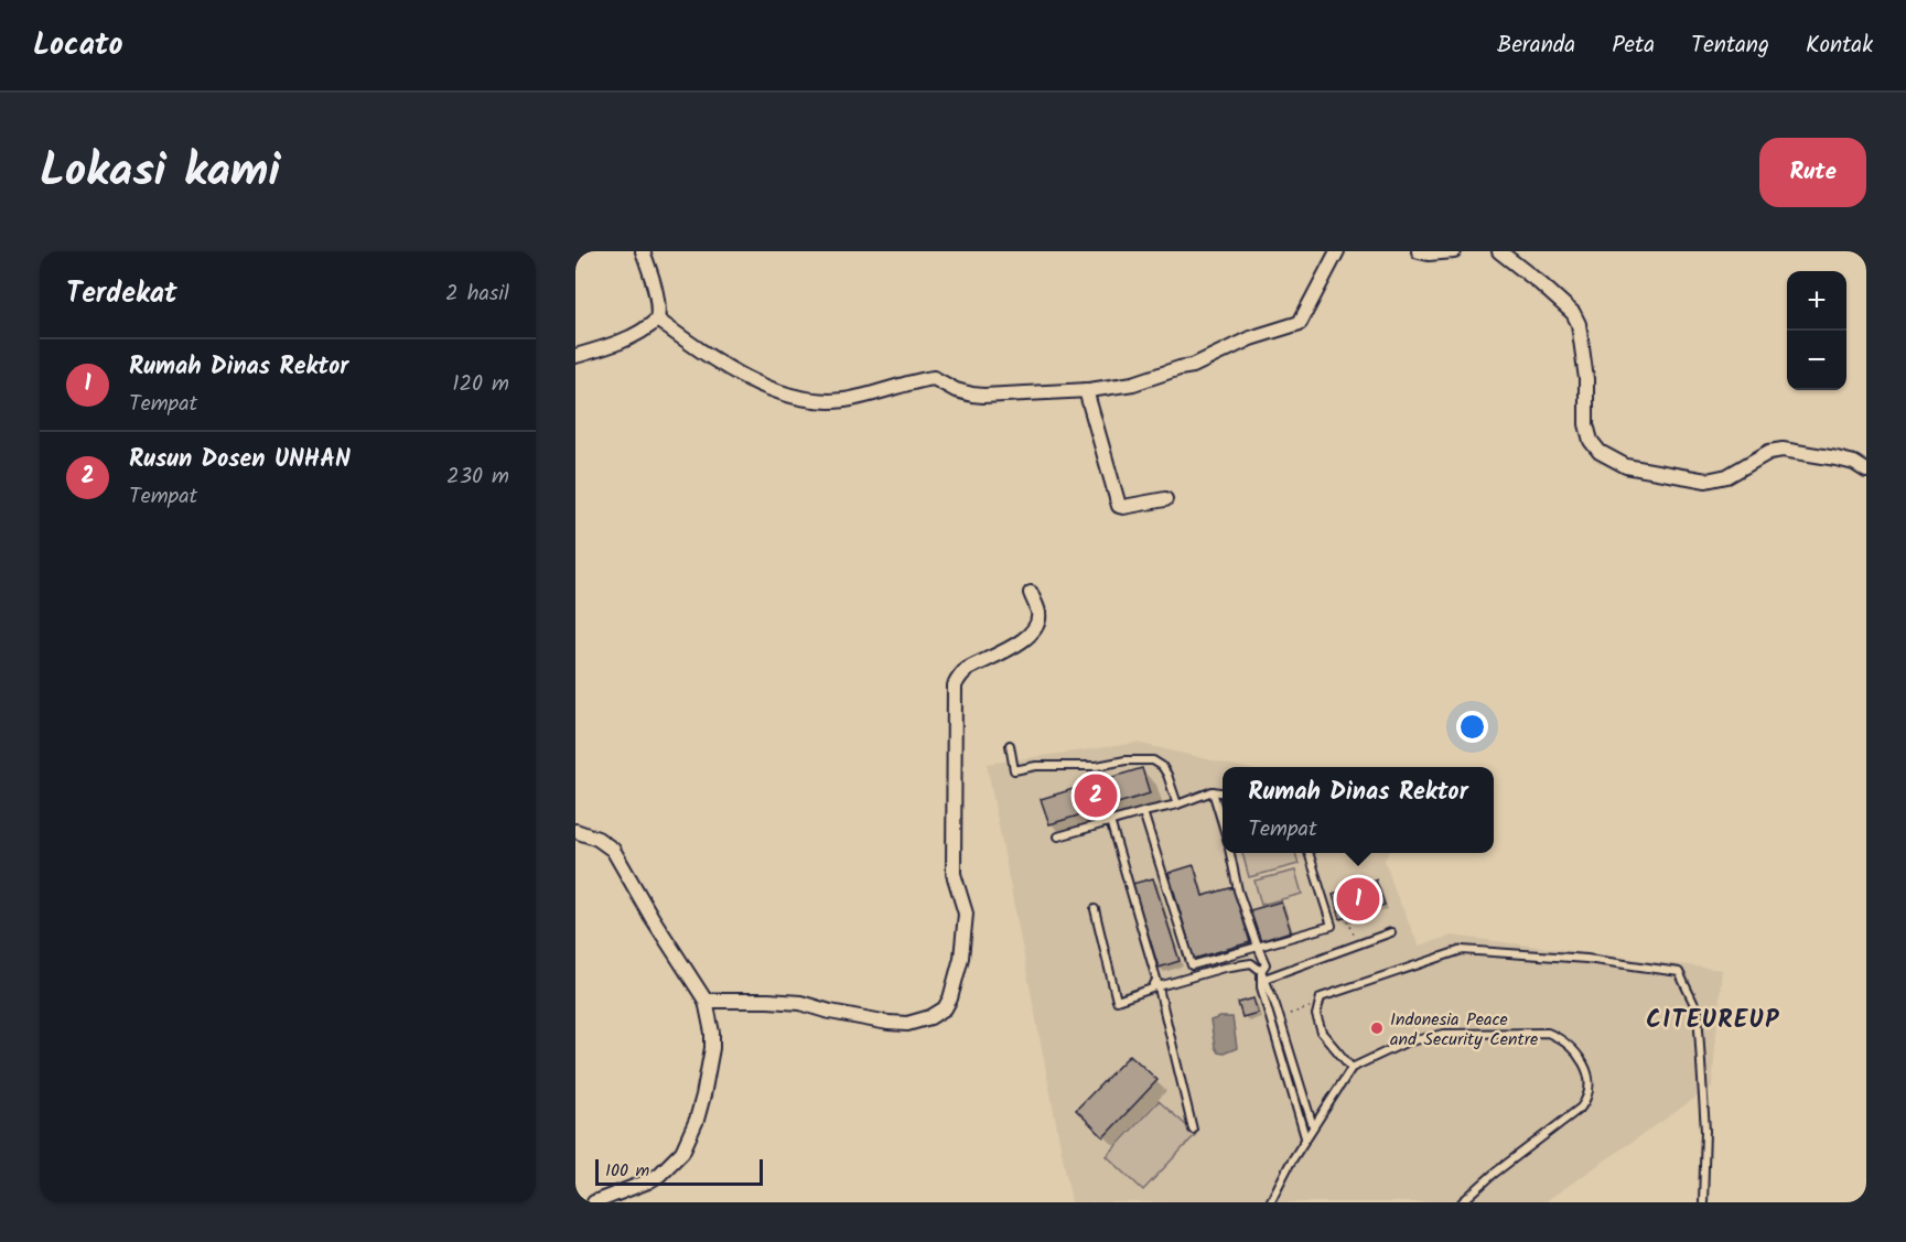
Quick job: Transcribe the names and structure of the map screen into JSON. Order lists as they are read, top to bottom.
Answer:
{
  "districts": ["CITEUREUP"],
  "places": ["Indonesia Peace and Security Centre"],
  "scale_bar": "100 m",
  "page": {
    "header": "Locato",
    "nav": [
      "Beranda",
      "Peta",
      "Tentang",
      "Kontak"
    ],
    "title": "Lokasi kami",
    "buttons": "Rute",
    "heading": ["Terdekat", "2 hasil"],
    "map_buttons": ["+", "−"],
    "list": [
      {
        "mark": "1",
        "name": "Rumah Dinas Rektor",
        "note": "Tempat",
        "value": "120 m"
      },
      {
        "mark": "2",
        "name": "Rusun Dosen UNHAN",
        "note": "Tempat",
        "value": "230 m"
      }
    ],
    "popup": ["Rumah Dinas Rektor", "Tempat"],
    "pins": ["2", "1"],
    "scale": "100 m"
  }
}
